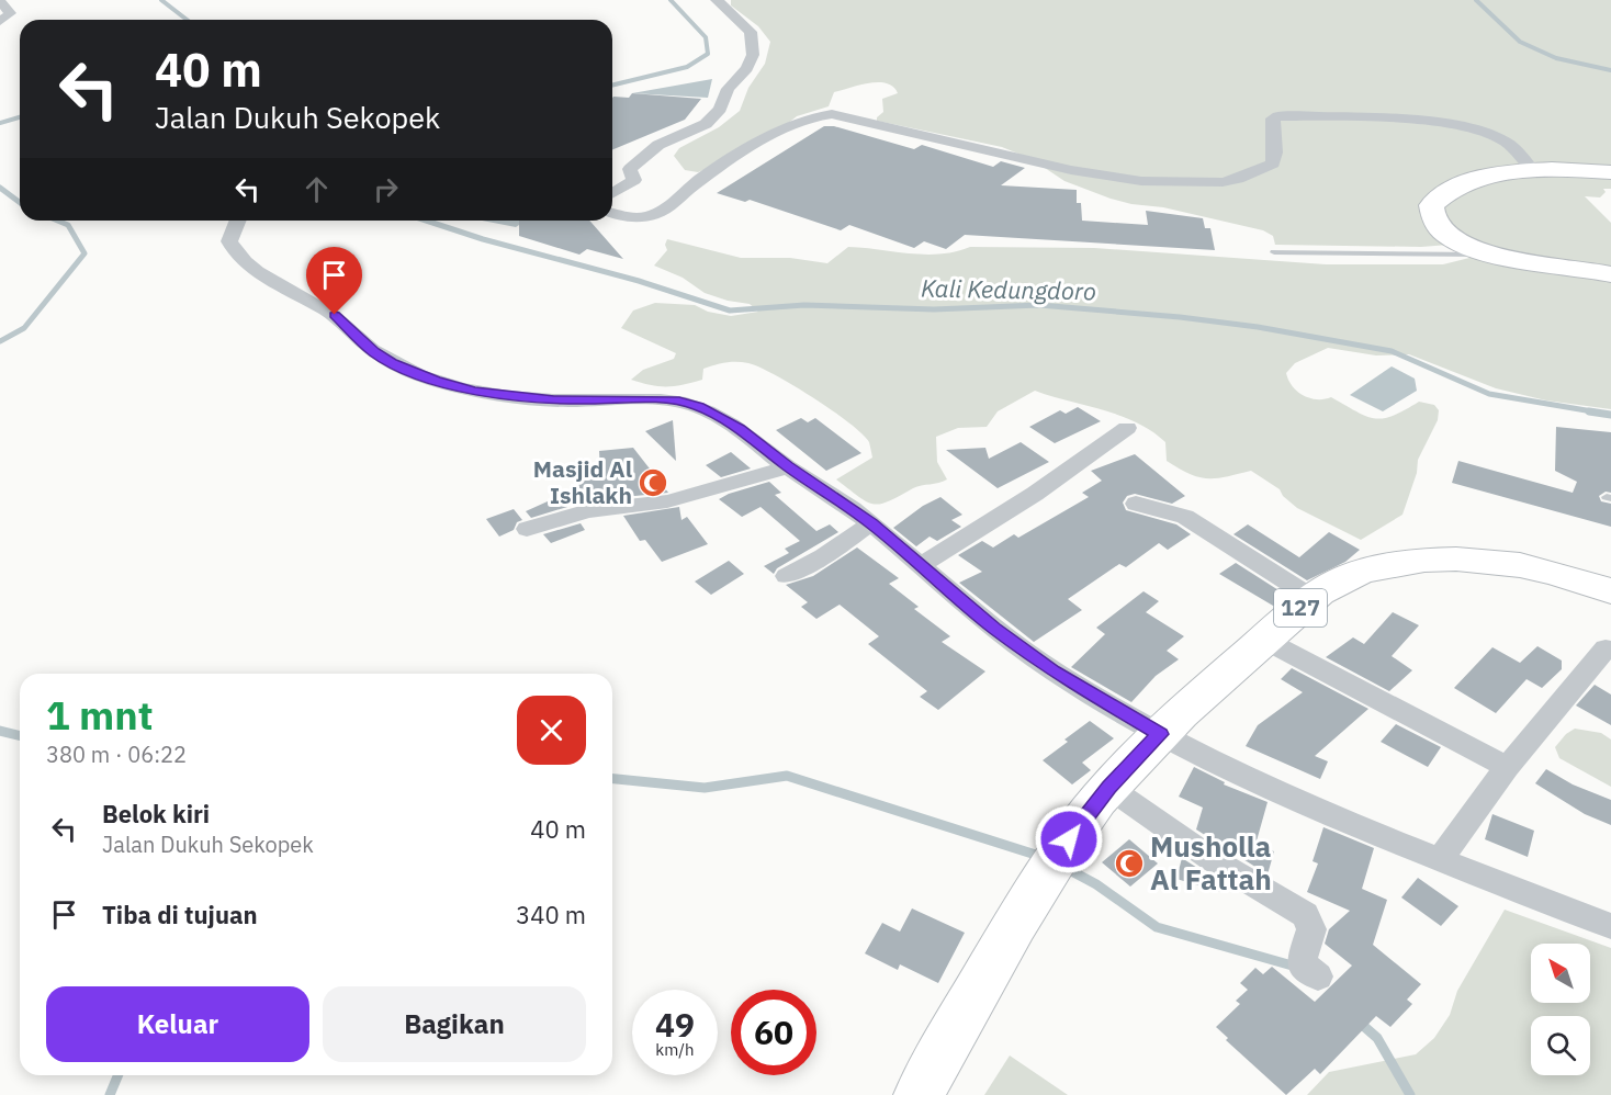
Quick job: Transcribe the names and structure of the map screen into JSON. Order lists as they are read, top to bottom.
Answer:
{
  "streets": {
    "main road": ["127"]
  },
  "water": ["Kali Kedungdoro"],
  "places": {
    "mosque": ["Masjid Al Ishlakh", "Musholla Al Fattah"]
  },
  "north": "top left",
  "page": {
    "turn": ["40 m", "Jalan Dukuh Sekopek"],
    "heading": ["1 mnt", "380 m · 06:22"],
    "list": [
      {
        "name": "Belok kiri",
        "note": "Jalan Dukuh Sekopek",
        "value": "40 m"
      },
      {
        "name": "Tiba di tujuan",
        "value": "340 m"
      }
    ],
    "buttons": ["Keluar", "Bagikan"],
    "speed": "49 km/h",
    "limit": "60"
  }
}
